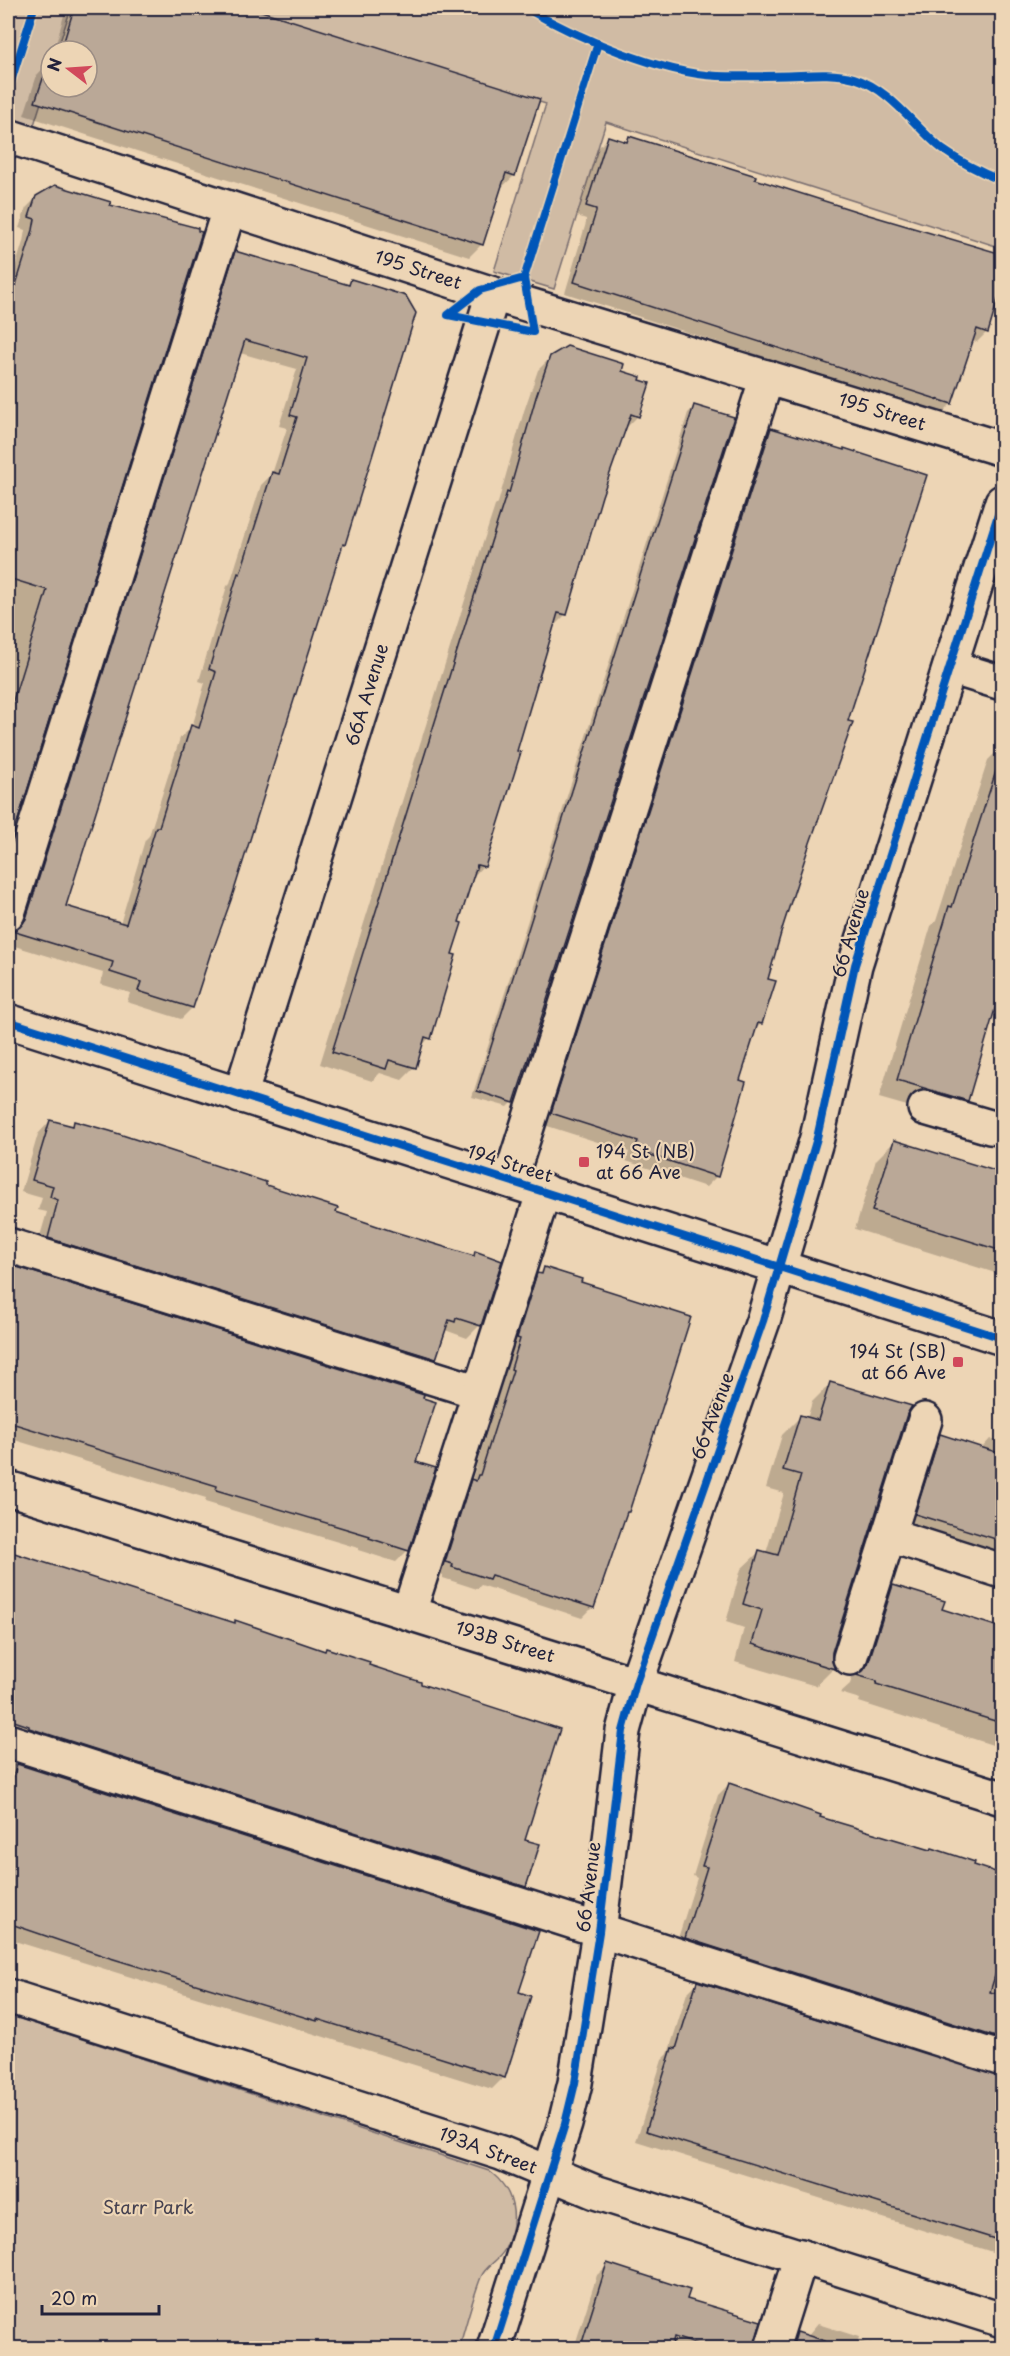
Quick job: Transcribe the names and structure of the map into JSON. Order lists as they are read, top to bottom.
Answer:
{
  "streets": {
    "street": [
      "195 Street",
      "66A Avenue",
      "66 Avenue",
      "194 Street",
      "193B Street",
      "193A Street"
    ]
  },
  "crossings": [
    ["195 Street", "66A Avenue"],
    ["66A Avenue", "194 Street"],
    ["66 Avenue", "194 Street"],
    ["66 Avenue", "193B Street"],
    ["66 Avenue", "193A Street"]
  ],
  "parks": ["Starr Park"],
  "places": {
    "transit": ["194 St (NB) at 66 Ave", "194 St (SB) at 66 Ave"]
  },
  "scale_bar": "20 m",
  "north": "left"
}
